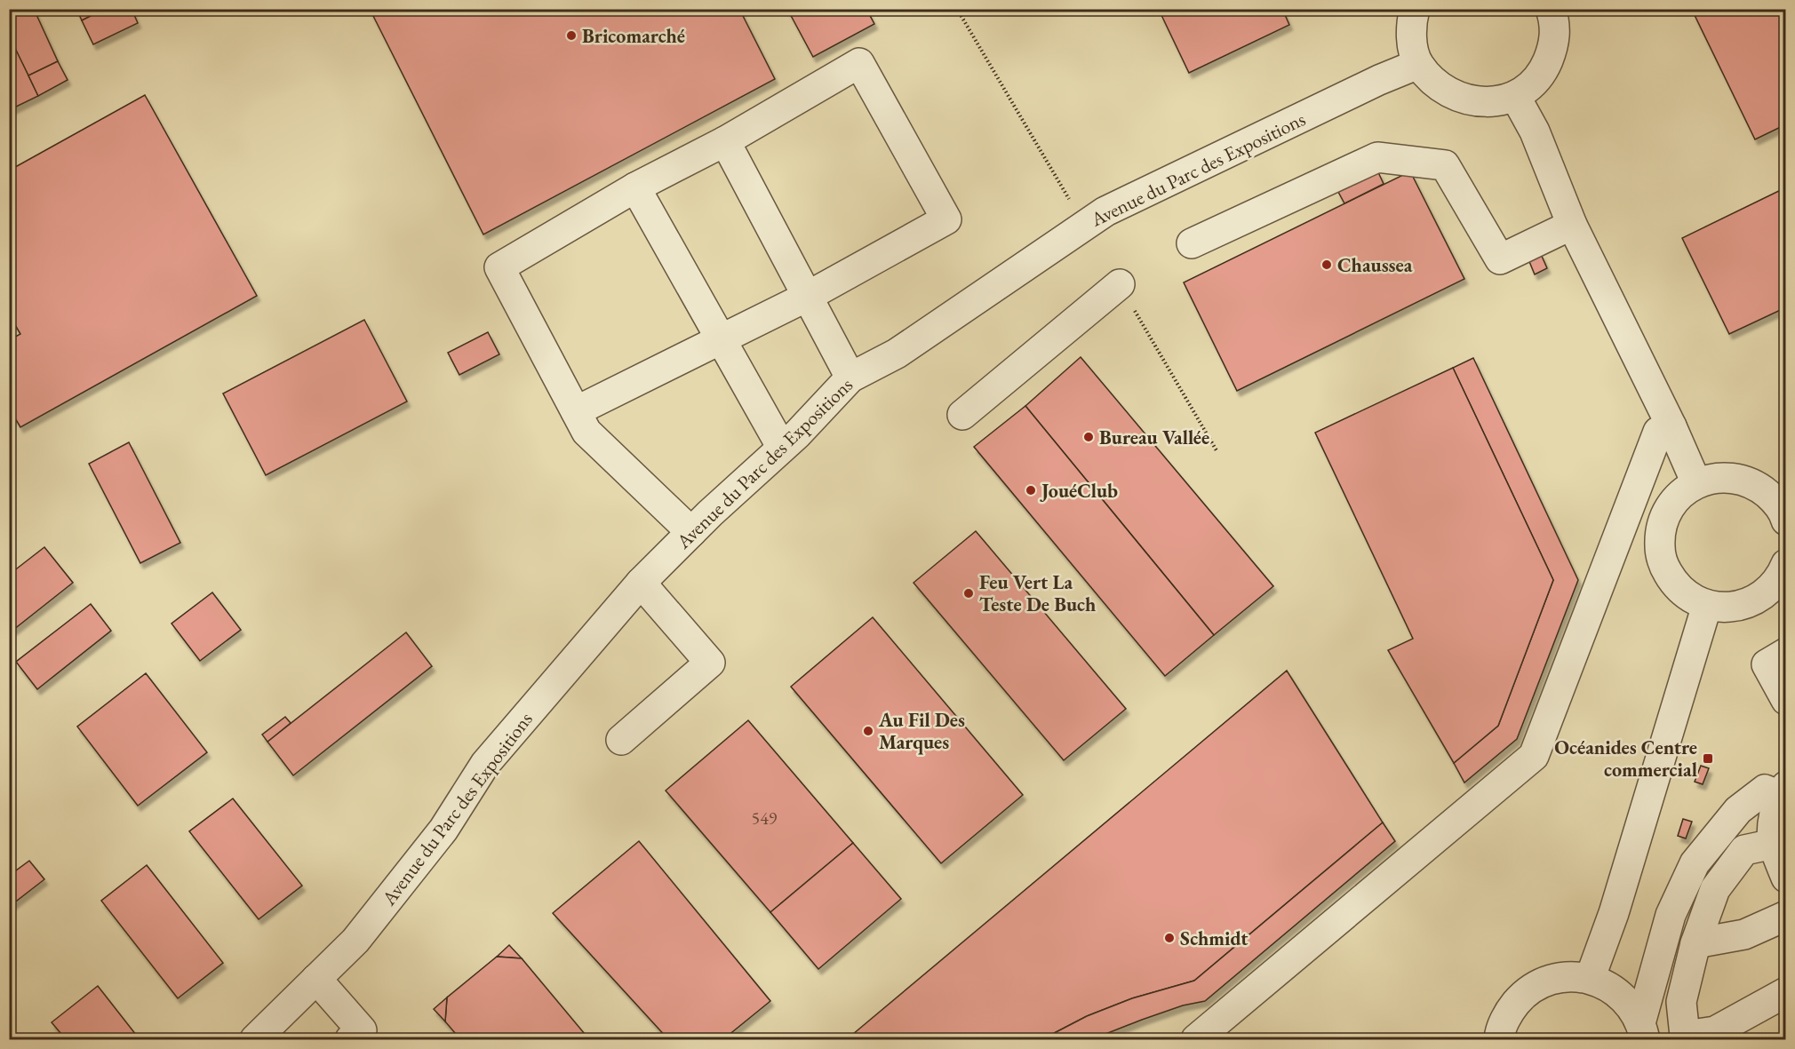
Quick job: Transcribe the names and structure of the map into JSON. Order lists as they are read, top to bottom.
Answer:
{
  "streets": {
    "street": ["Avenue du Parc des Expositions"]
  },
  "places": {
    "other": [
      "Bricomarché",
      "Chaussea",
      "Bureau Vallée",
      "JouéClub",
      "Feu Vert La Teste De Buch",
      "Au Fil Des Marques",
      "Schmidt"
    ],
    "transit": ["Océanides Centre commercial"]
  },
  "house_numbers": ["549"]
}
